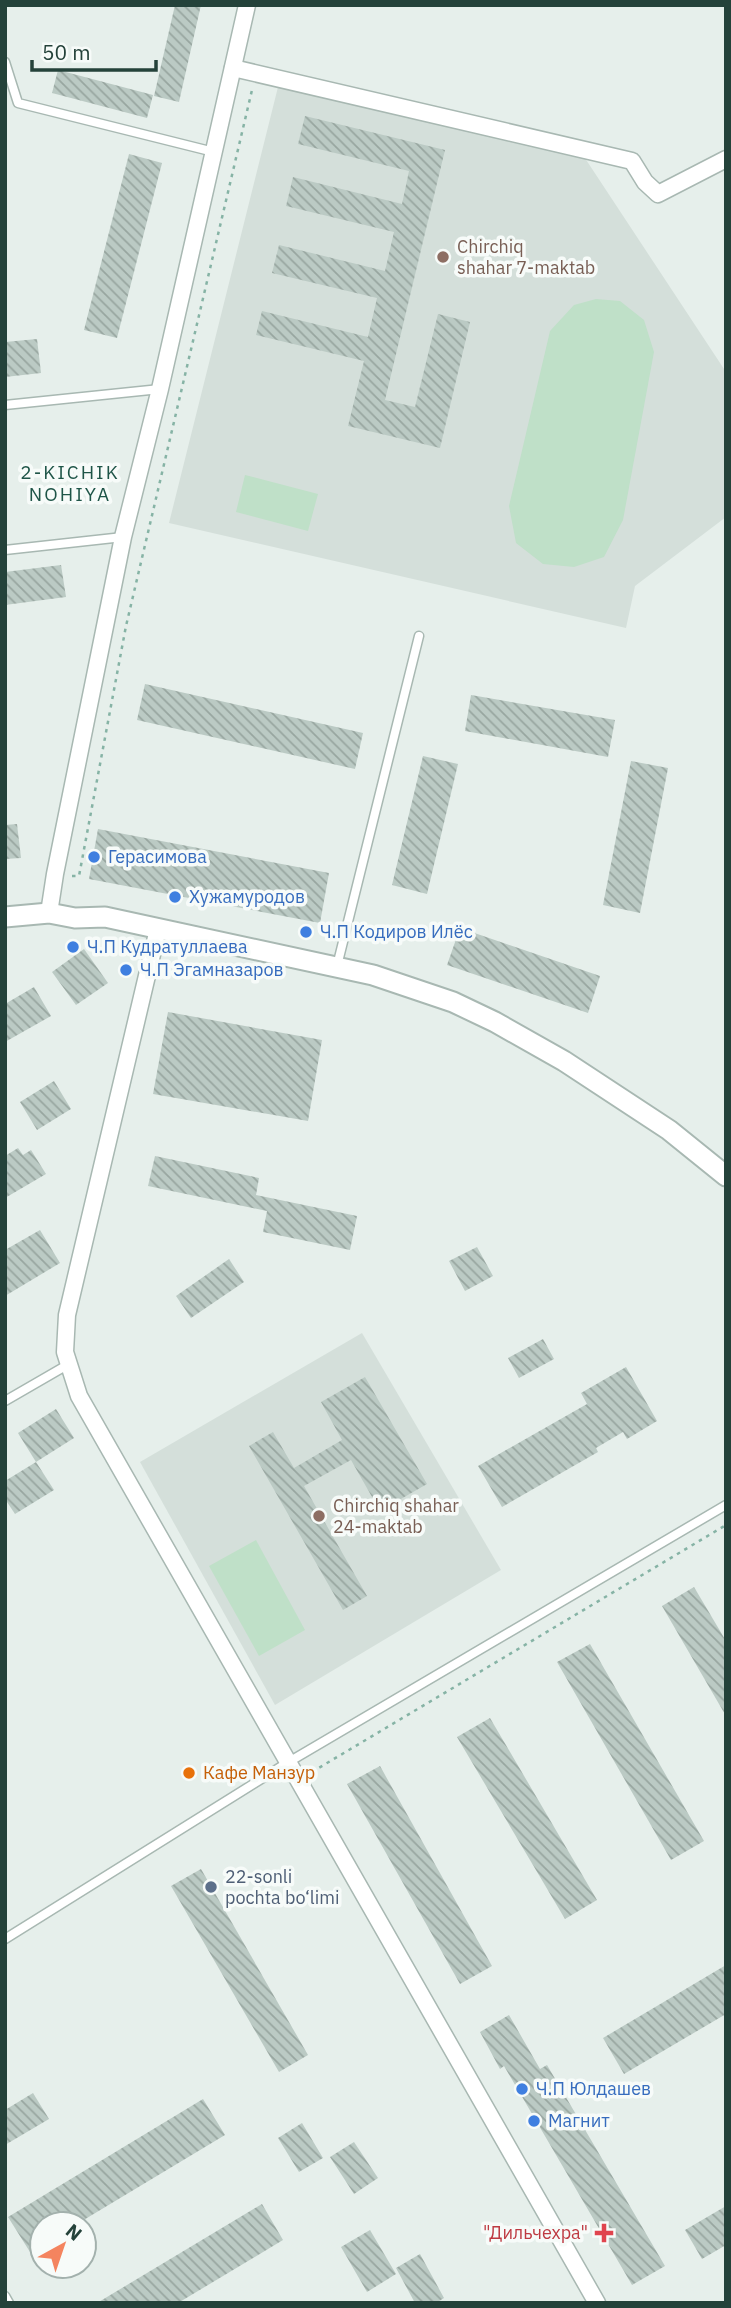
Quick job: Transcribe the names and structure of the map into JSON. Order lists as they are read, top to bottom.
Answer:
{
  "districts": ["2-KICHIK NOHIYA"],
  "places": {
    "other": [
      "Chirchiq shahar 7-maktab",
      "Герасимова",
      "Хужамуродов",
      "Ч.П Кодиров Илёс",
      "Ч.П Кудратуллаева",
      "Ч.П Эгамназаров",
      "Chirchiq shahar 24-maktab",
      "Кафе Манзур",
      "22-sonli pochta bo‘limi",
      "Ч.П Юлдашев",
      "Магнит"
    ],
    "health": ["\"Дильчехра\""]
  },
  "scale_bar": "50 m",
  "north": "top right"
}
